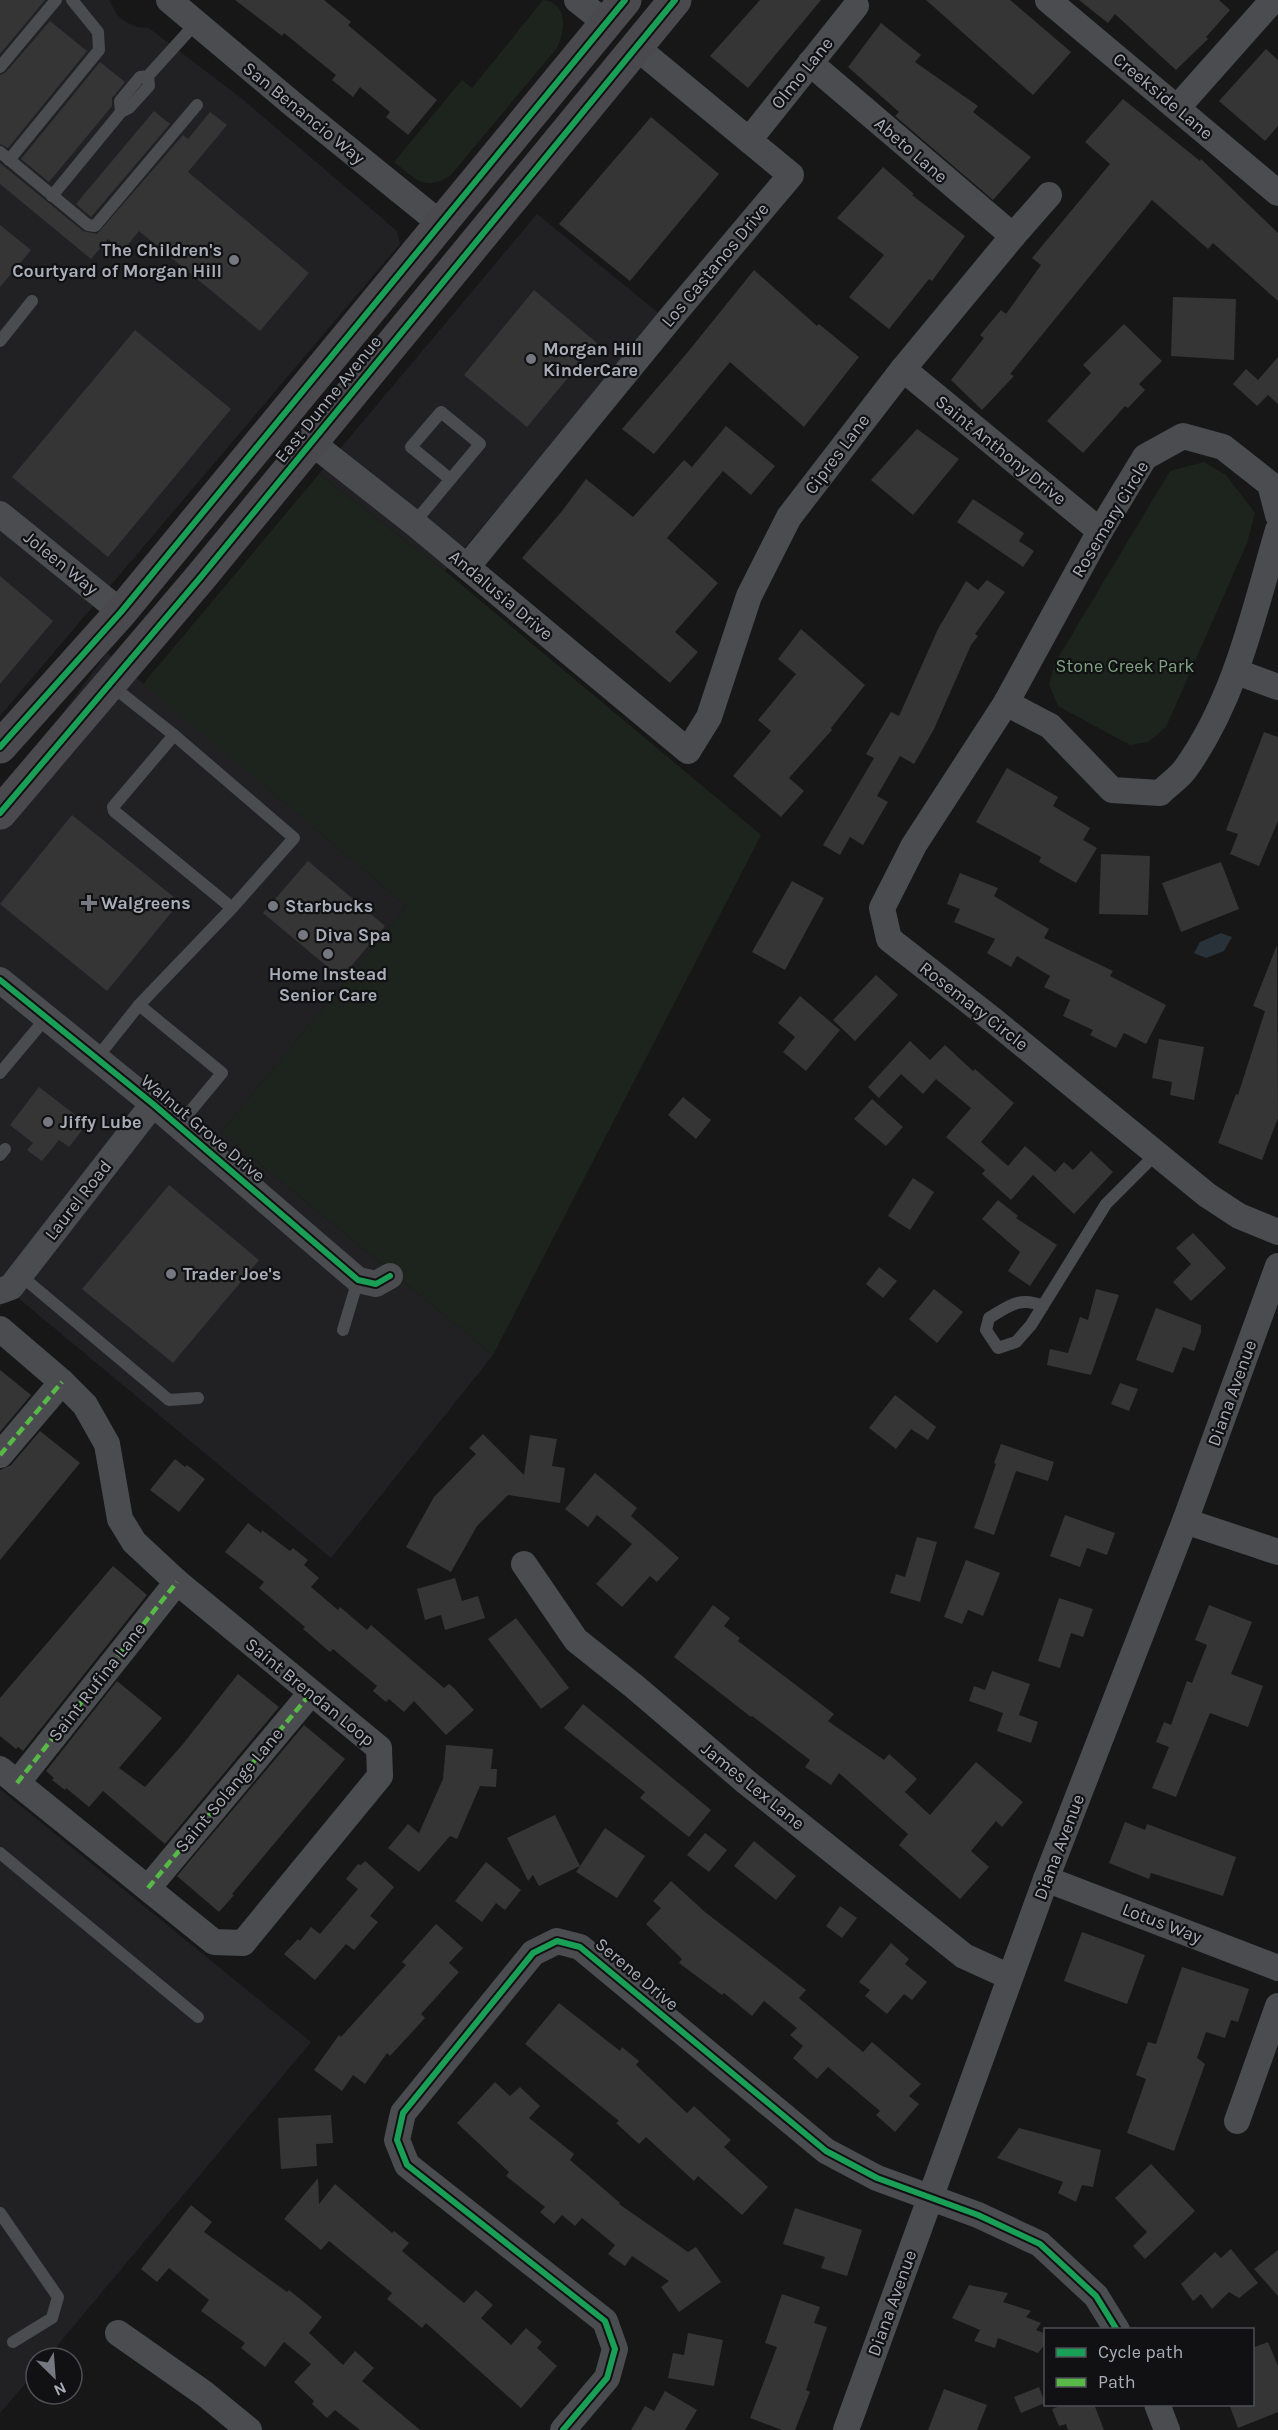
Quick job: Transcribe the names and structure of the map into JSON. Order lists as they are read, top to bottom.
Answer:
{
  "streets": {
    "main road": ["East Dunne Avenue"],
    "street": [
      "Olmo Lane",
      "Creekside Lane",
      "San Benancio Way",
      "Abeto Lane",
      "Los Castanos Drive",
      "Saint Anthony Drive",
      "Cipres Lane",
      "Rosemary Circle",
      "Joleen Way",
      "Andalusia Drive",
      "Walnut Grove Drive",
      "Laurel Road",
      "Diana Avenue",
      "Saint Rufina Lane",
      "Saint Brendan Loop",
      "James Lex Lane",
      "Saint Solange Lane",
      "Lotus Way",
      "Serene Drive"
    ]
  },
  "crossings": [
    ["Olmo Lane", "Abeto Lane"],
    ["Olmo Lane", "Los Castanos Drive"],
    ["San Benancio Way", "East Dunne Avenue"],
    ["Abeto Lane", "Cipres Lane"],
    ["Los Castanos Drive", "East Dunne Avenue"],
    ["Los Castanos Drive", "Andalusia Drive"],
    ["East Dunne Avenue", "Joleen Way"],
    ["East Dunne Avenue", "Andalusia Drive"],
    ["Saint Anthony Drive", "Cipres Lane"],
    ["Saint Anthony Drive", "Rosemary Circle"],
    ["Cipres Lane", "Andalusia Drive"],
    ["Walnut Grove Drive", "Laurel Road"],
    ["Diana Avenue", "James Lex Lane"],
    ["Diana Avenue", "Lotus Way"],
    ["Diana Avenue", "Serene Drive"],
    ["Saint Rufina Lane", "Saint Brendan Loop"],
    ["Saint Brendan Loop", "Saint Solange Lane"]
  ],
  "parks": ["Stone Creek Park"],
  "places": {
    "other": [
      "The Children's Courtyard of Morgan Hill",
      "Morgan Hill KinderCare",
      "Starbucks",
      "Diva Spa",
      "Home Instead Senior Care",
      "Jiffy Lube",
      "Trader Joe's"
    ],
    "health": ["Walgreens"]
  },
  "legend": ["Cycle path", "Path"],
  "north": "bottom right"
}
